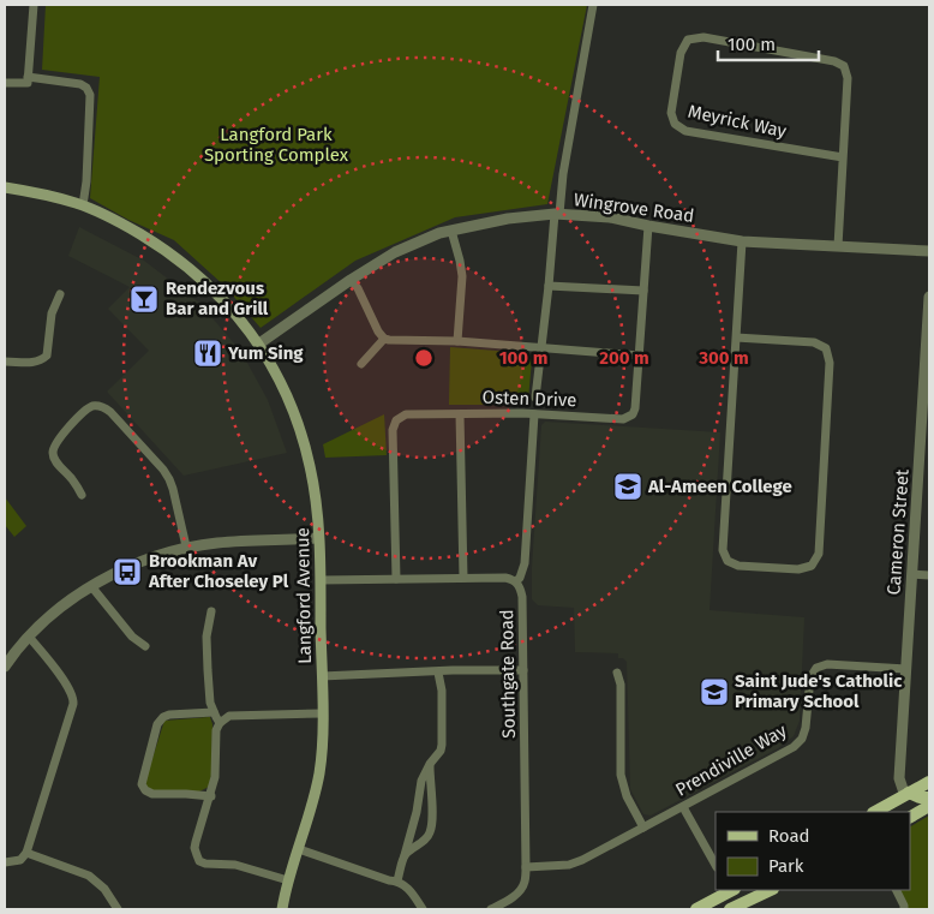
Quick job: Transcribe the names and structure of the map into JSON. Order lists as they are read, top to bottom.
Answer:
{
  "streets": {
    "main road": ["Langford Avenue"],
    "street": [
      "Meyrick Way",
      "Wingrove Road",
      "Osten Drive",
      "Cameron Street",
      "Southgate Road",
      "Prendiville Way"
    ]
  },
  "crossings": [
    ["Meyrick Way", "Wingrove Road"],
    ["Wingrove Road", "Osten Drive"],
    ["Wingrove Road", "Langford Avenue"],
    ["Cameron Street", "Prendiville Way"],
    ["Southgate Road", "Prendiville Way"]
  ],
  "parks": ["Langford Park Sporting Complex"],
  "places": {
    "bar": ["Rendezvous Bar and Grill"],
    "restaurant": ["Yum Sing"],
    "school or university": ["Al-Ameen College", "Saint Jude's Catholic Primary School"],
    "bus stop": ["Brookman Av After Choseley Pl"]
  },
  "legend": ["Road", "Park"],
  "scale_bar": "100 m",
  "rings": ["100 m", "200 m", "300 m"]
}
